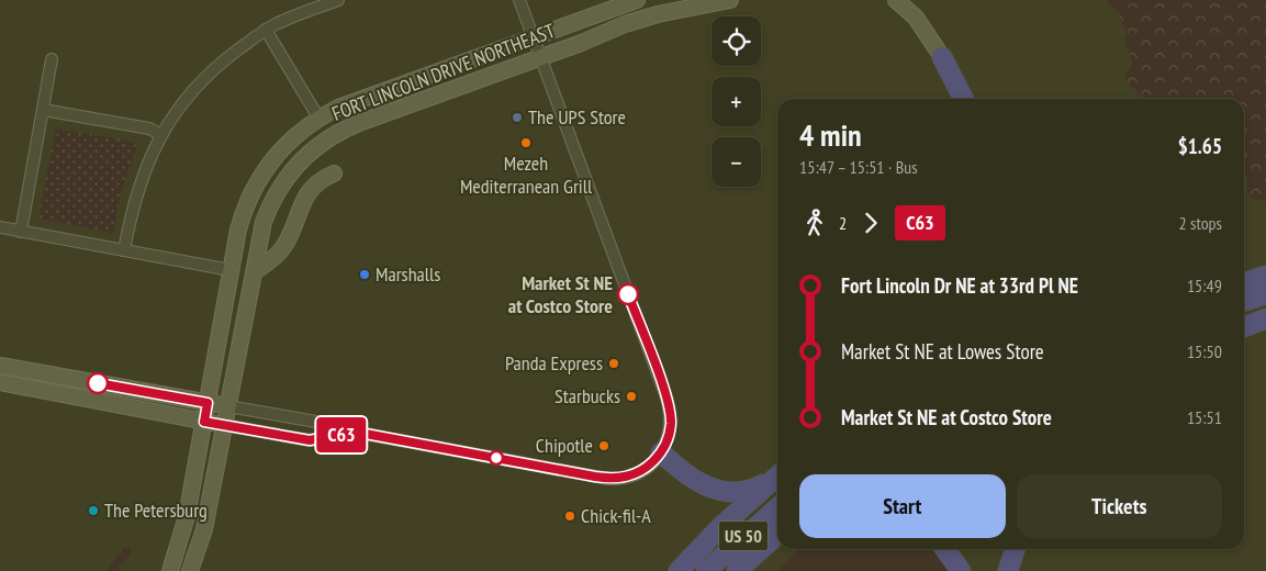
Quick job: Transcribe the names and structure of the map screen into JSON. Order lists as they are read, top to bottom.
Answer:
{
  "streets": {
    "highway": ["US 50"],
    "street": ["FORT LINCOLN DRIVE NORTHEAST"]
  },
  "places": [
    "The UPS Store",
    "Mezeh Mediterranean Grill",
    "Marshalls",
    "Market St NE at Costco Store",
    "Panda Express",
    "Starbucks",
    "Chipotle",
    "The Petersburg",
    "Chick-fil-A"
  ],
  "lines": ["bus line C63"],
  "page": {
    "on_map": "C63",
    "map_buttons": ["+", "−"],
    "heading": ["4 min", "15:47 – 15:51 · Bus", "$1.65"],
    "legs": ["2", "C63", "2 stops"],
    "list": [
      {
        "name": "Fort Lincoln Dr NE at 33rd Pl NE",
        "value": "15:49"
      },
      {
        "name": "Market St NE at Lowes Store",
        "value": "15:50"
      },
      {
        "name": "Market St NE at Costco Store",
        "value": "15:51"
      }
    ],
    "buttons": ["Start", "Tickets"]
  }
}
